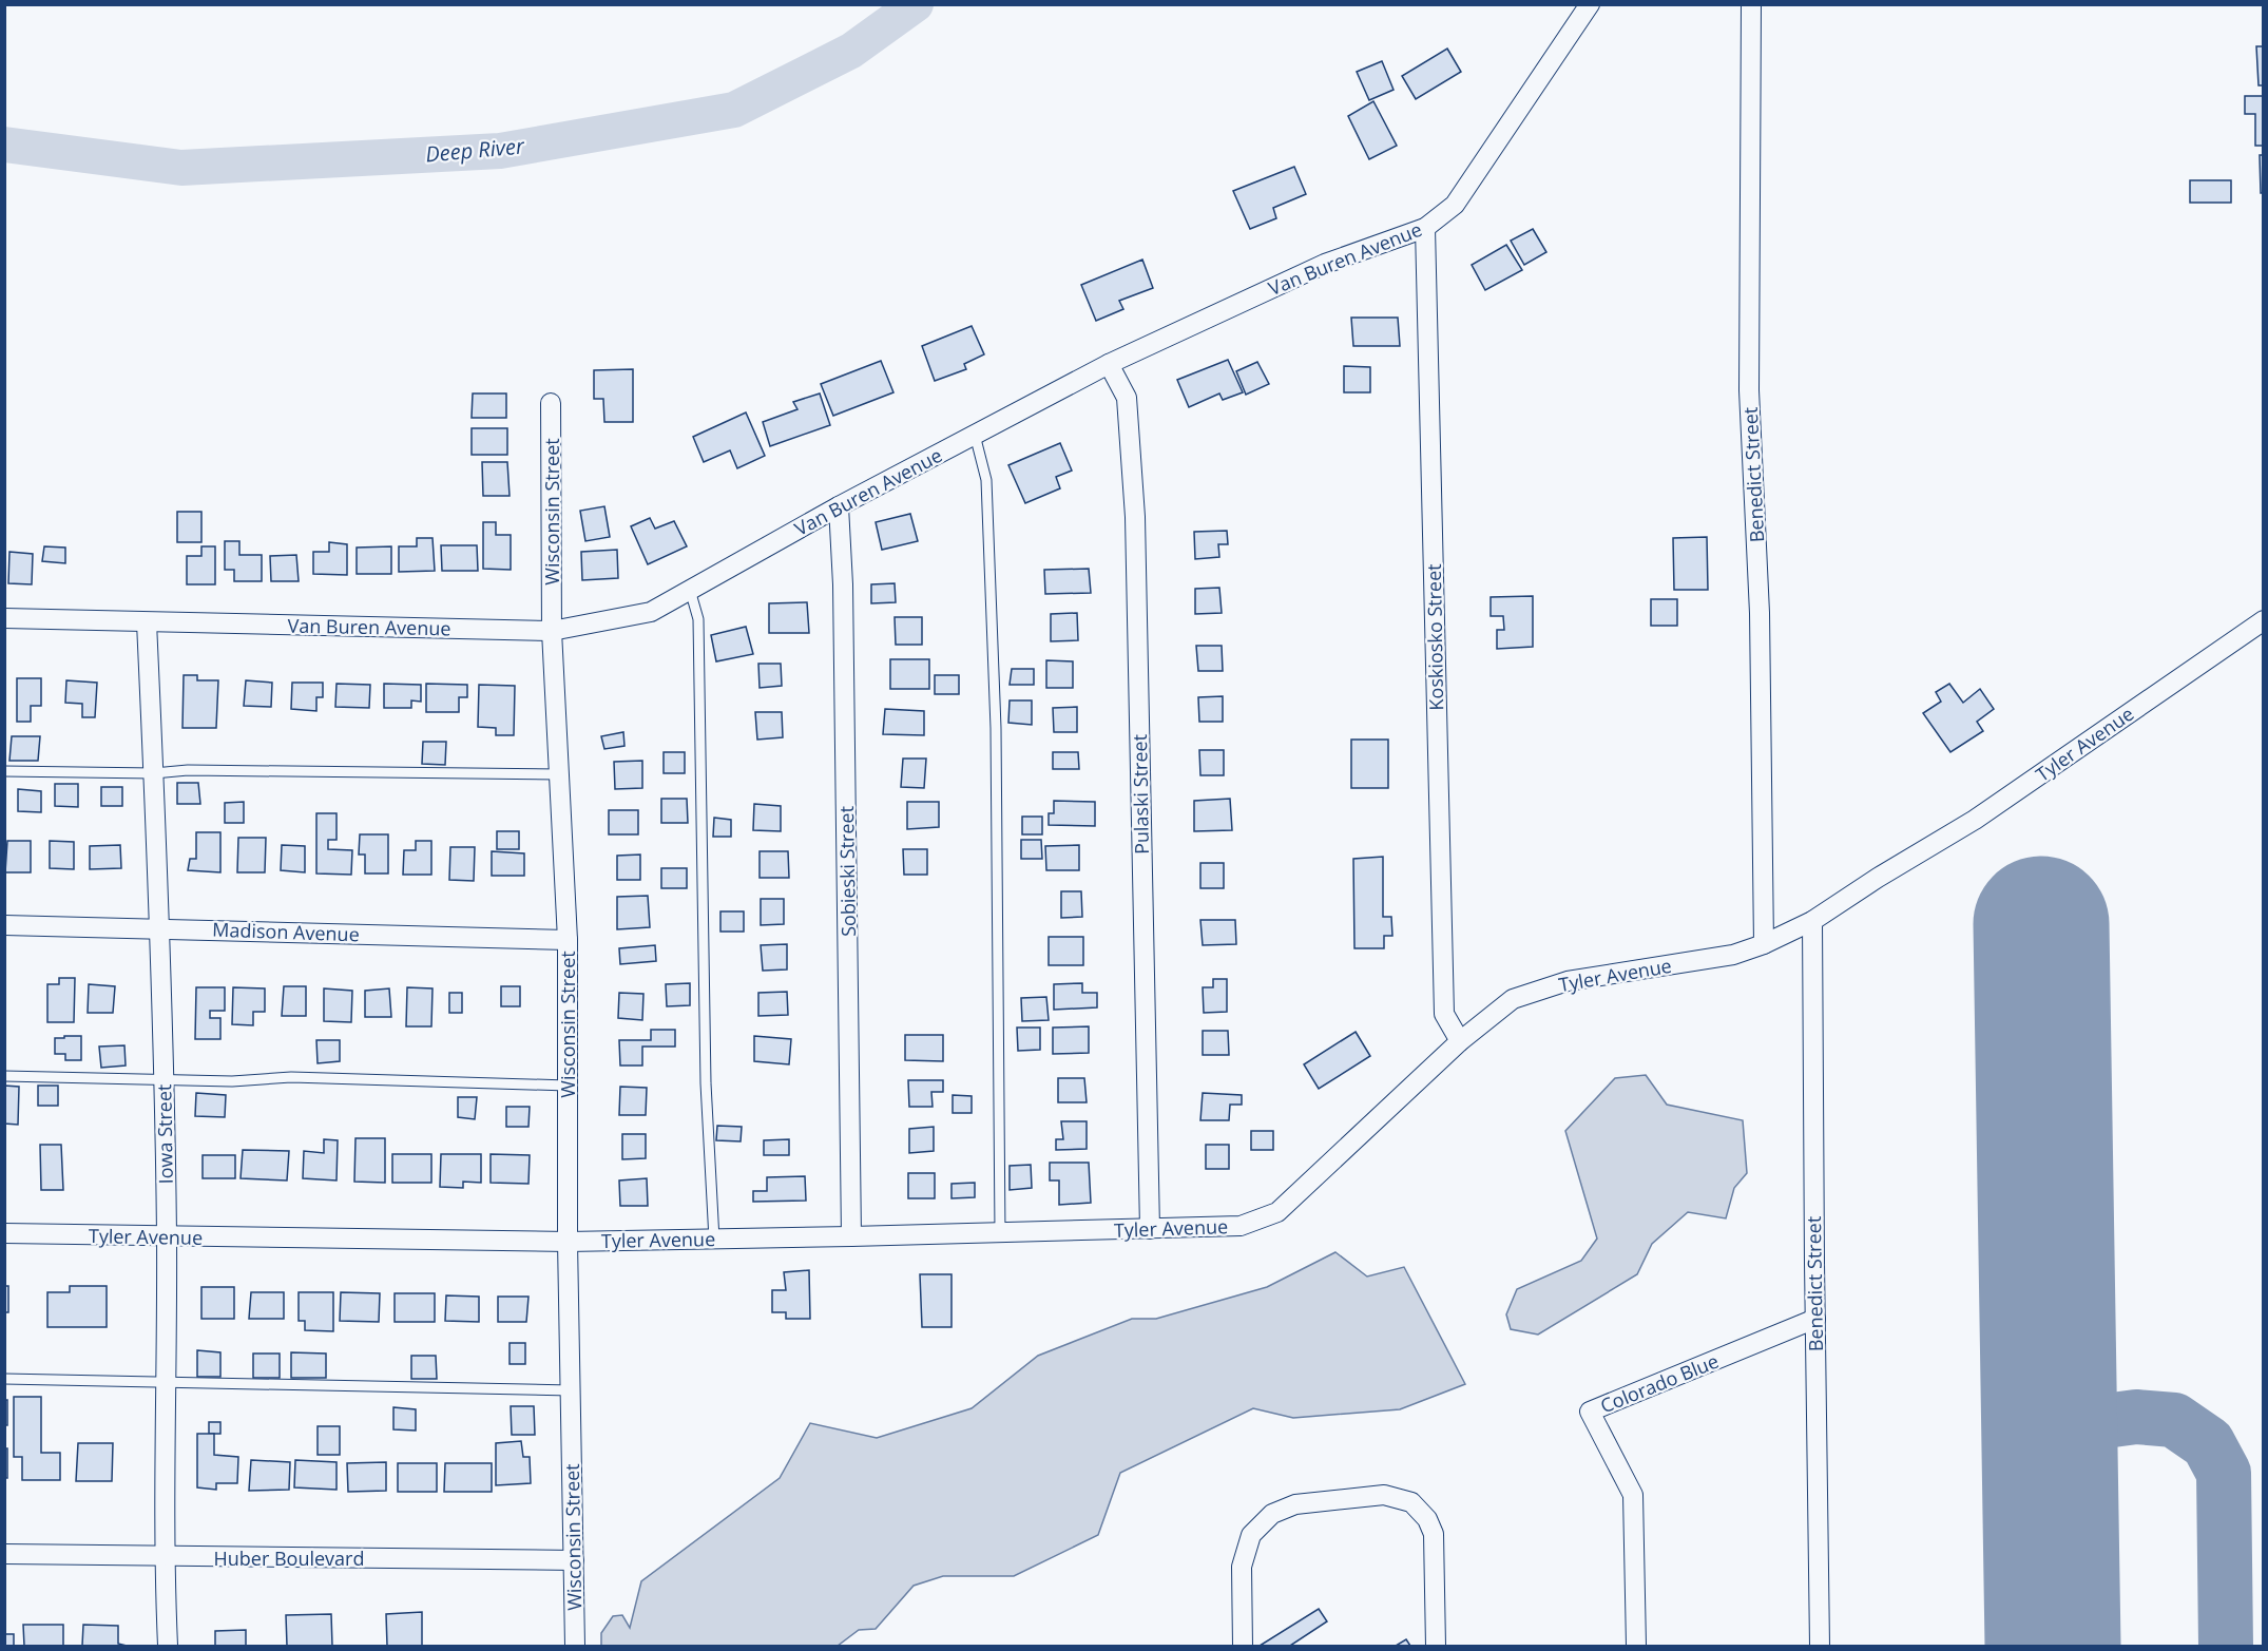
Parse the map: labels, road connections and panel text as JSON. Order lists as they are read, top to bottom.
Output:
{
  "streets": {
    "street": [
      "Van Buren Avenue",
      "Benedict Street",
      "Wisconsin Street",
      "Koskiosko Street",
      "Tyler Avenue",
      "Pulaski Street",
      "Sobieski Street",
      "Madison Avenue",
      "Iowa Street",
      "Colorado Blue",
      "Huber Boulevard"
    ]
  },
  "crossings": [
    ["Van Buren Avenue", "Wisconsin Street"],
    ["Van Buren Avenue", "Koskiosko Street"],
    ["Van Buren Avenue", "Pulaski Street"],
    ["Van Buren Avenue", "Sobieski Street"],
    ["Van Buren Avenue", "Iowa Street"],
    ["Benedict Street", "Tyler Avenue"],
    ["Benedict Street", "Colorado Blue"],
    ["Wisconsin Street", "Tyler Avenue"],
    ["Wisconsin Street", "Madison Avenue"],
    ["Wisconsin Street", "Huber Boulevard"],
    ["Koskiosko Street", "Tyler Avenue"],
    ["Tyler Avenue", "Pulaski Street"],
    ["Tyler Avenue", "Sobieski Street"],
    ["Tyler Avenue", "Iowa Street"],
    ["Madison Avenue", "Iowa Street"],
    ["Iowa Street", "Huber Boulevard"]
  ],
  "water": ["Deep River"]
}
